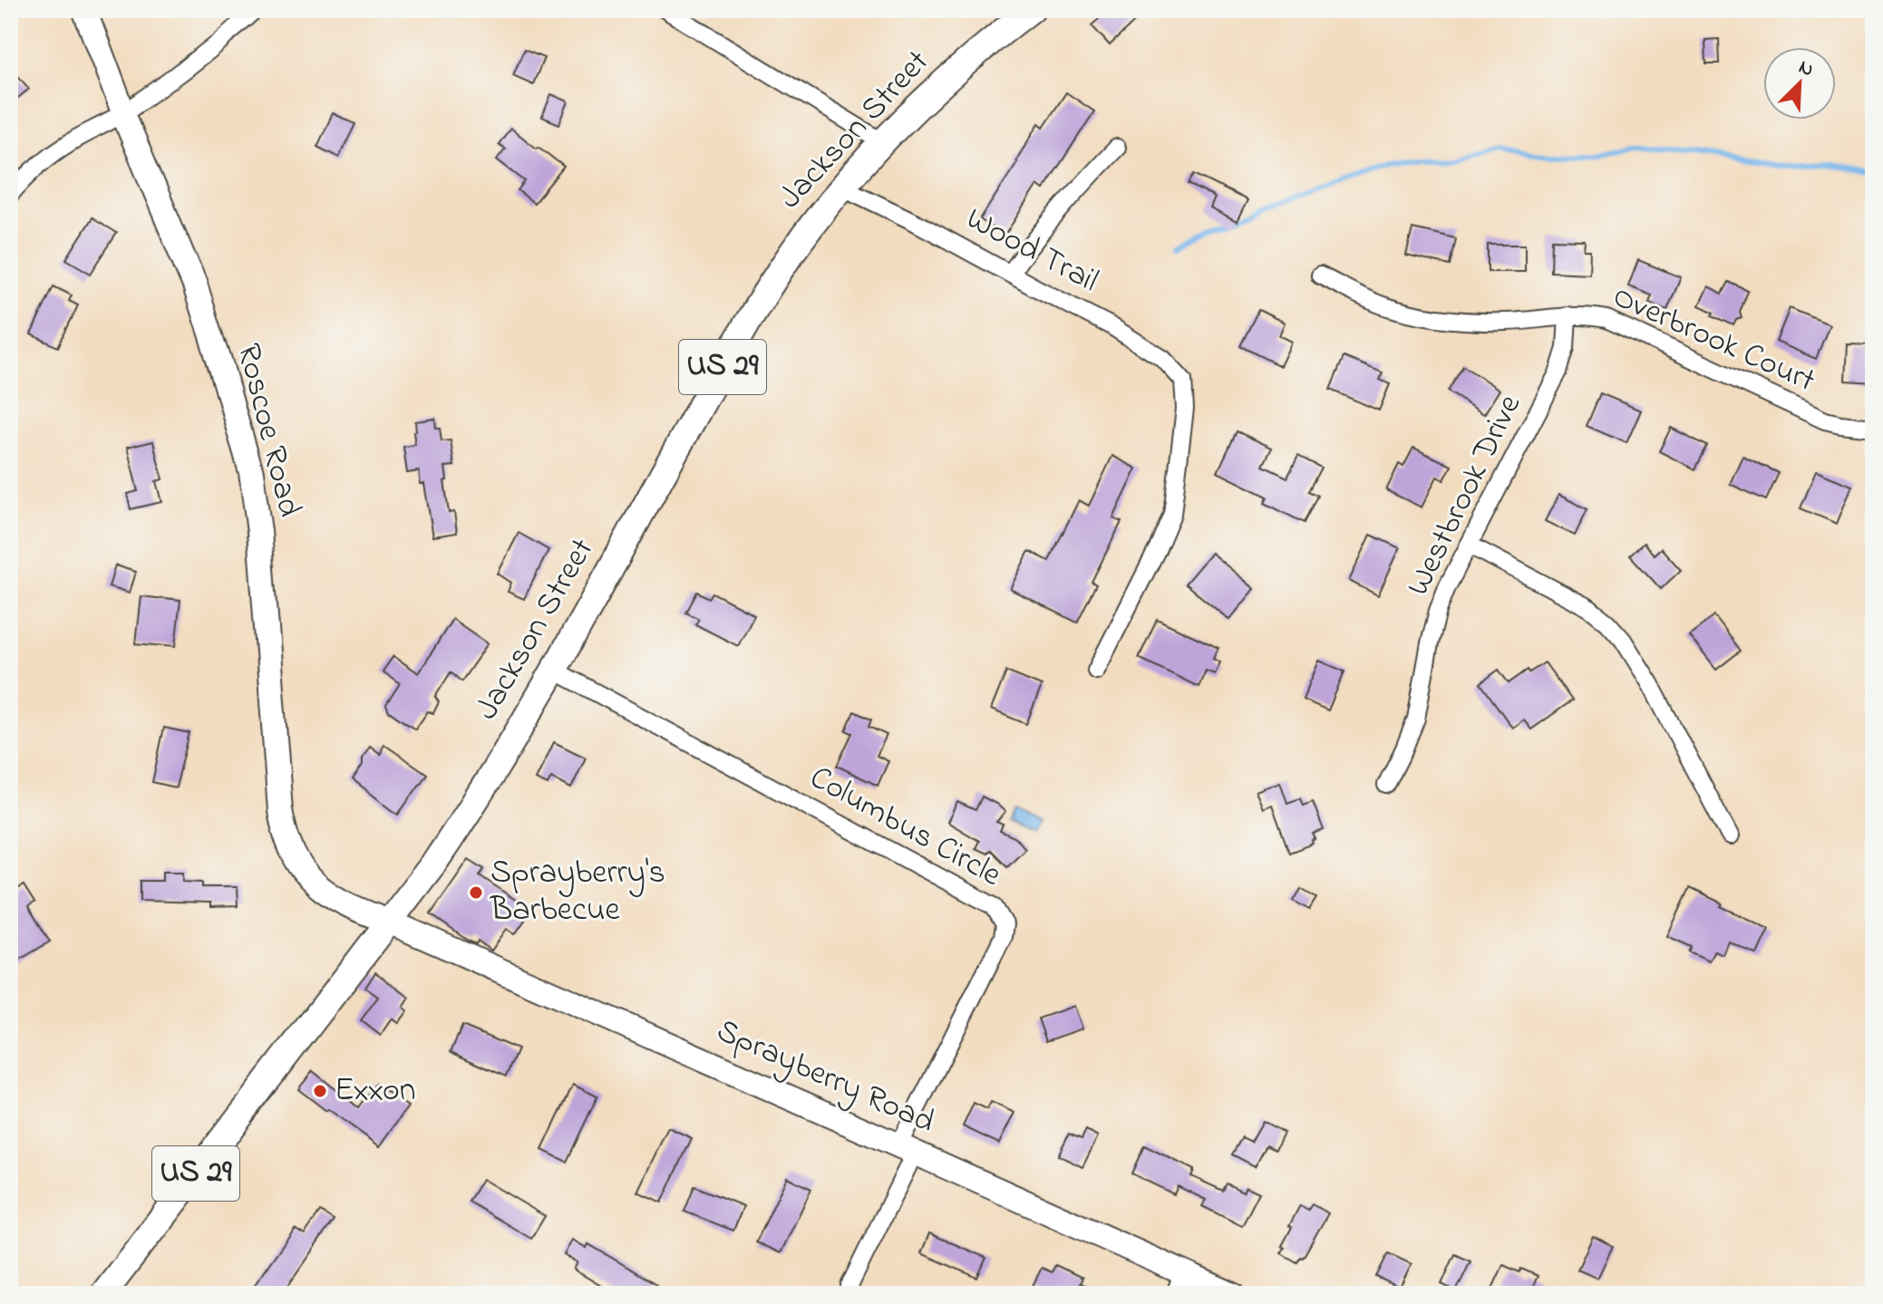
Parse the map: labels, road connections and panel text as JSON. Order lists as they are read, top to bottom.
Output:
{
  "streets": {
    "main road": [
      "Jackson Street",
      "US 29",
      "Roscoe Road",
      "Sprayberry Road"
    ],
    "street": [
      "Wood Trail",
      "Overbrook Court",
      "Westbrook Drive",
      "Columbus Circle"
    ]
  },
  "crossings": [
    ["Jackson Street", "Wood Trail"],
    ["Jackson Street", "Roscoe Road"],
    ["Jackson Street", "Columbus Circle"],
    ["Jackson Street", "Sprayberry Road"],
    ["Overbrook Court", "Westbrook Drive"],
    ["Roscoe Road", "Sprayberry Road"],
    ["Columbus Circle", "Sprayberry Road"]
  ],
  "places": ["Sprayberry's Barbecue", "Exxon"],
  "north": "top right"
}
